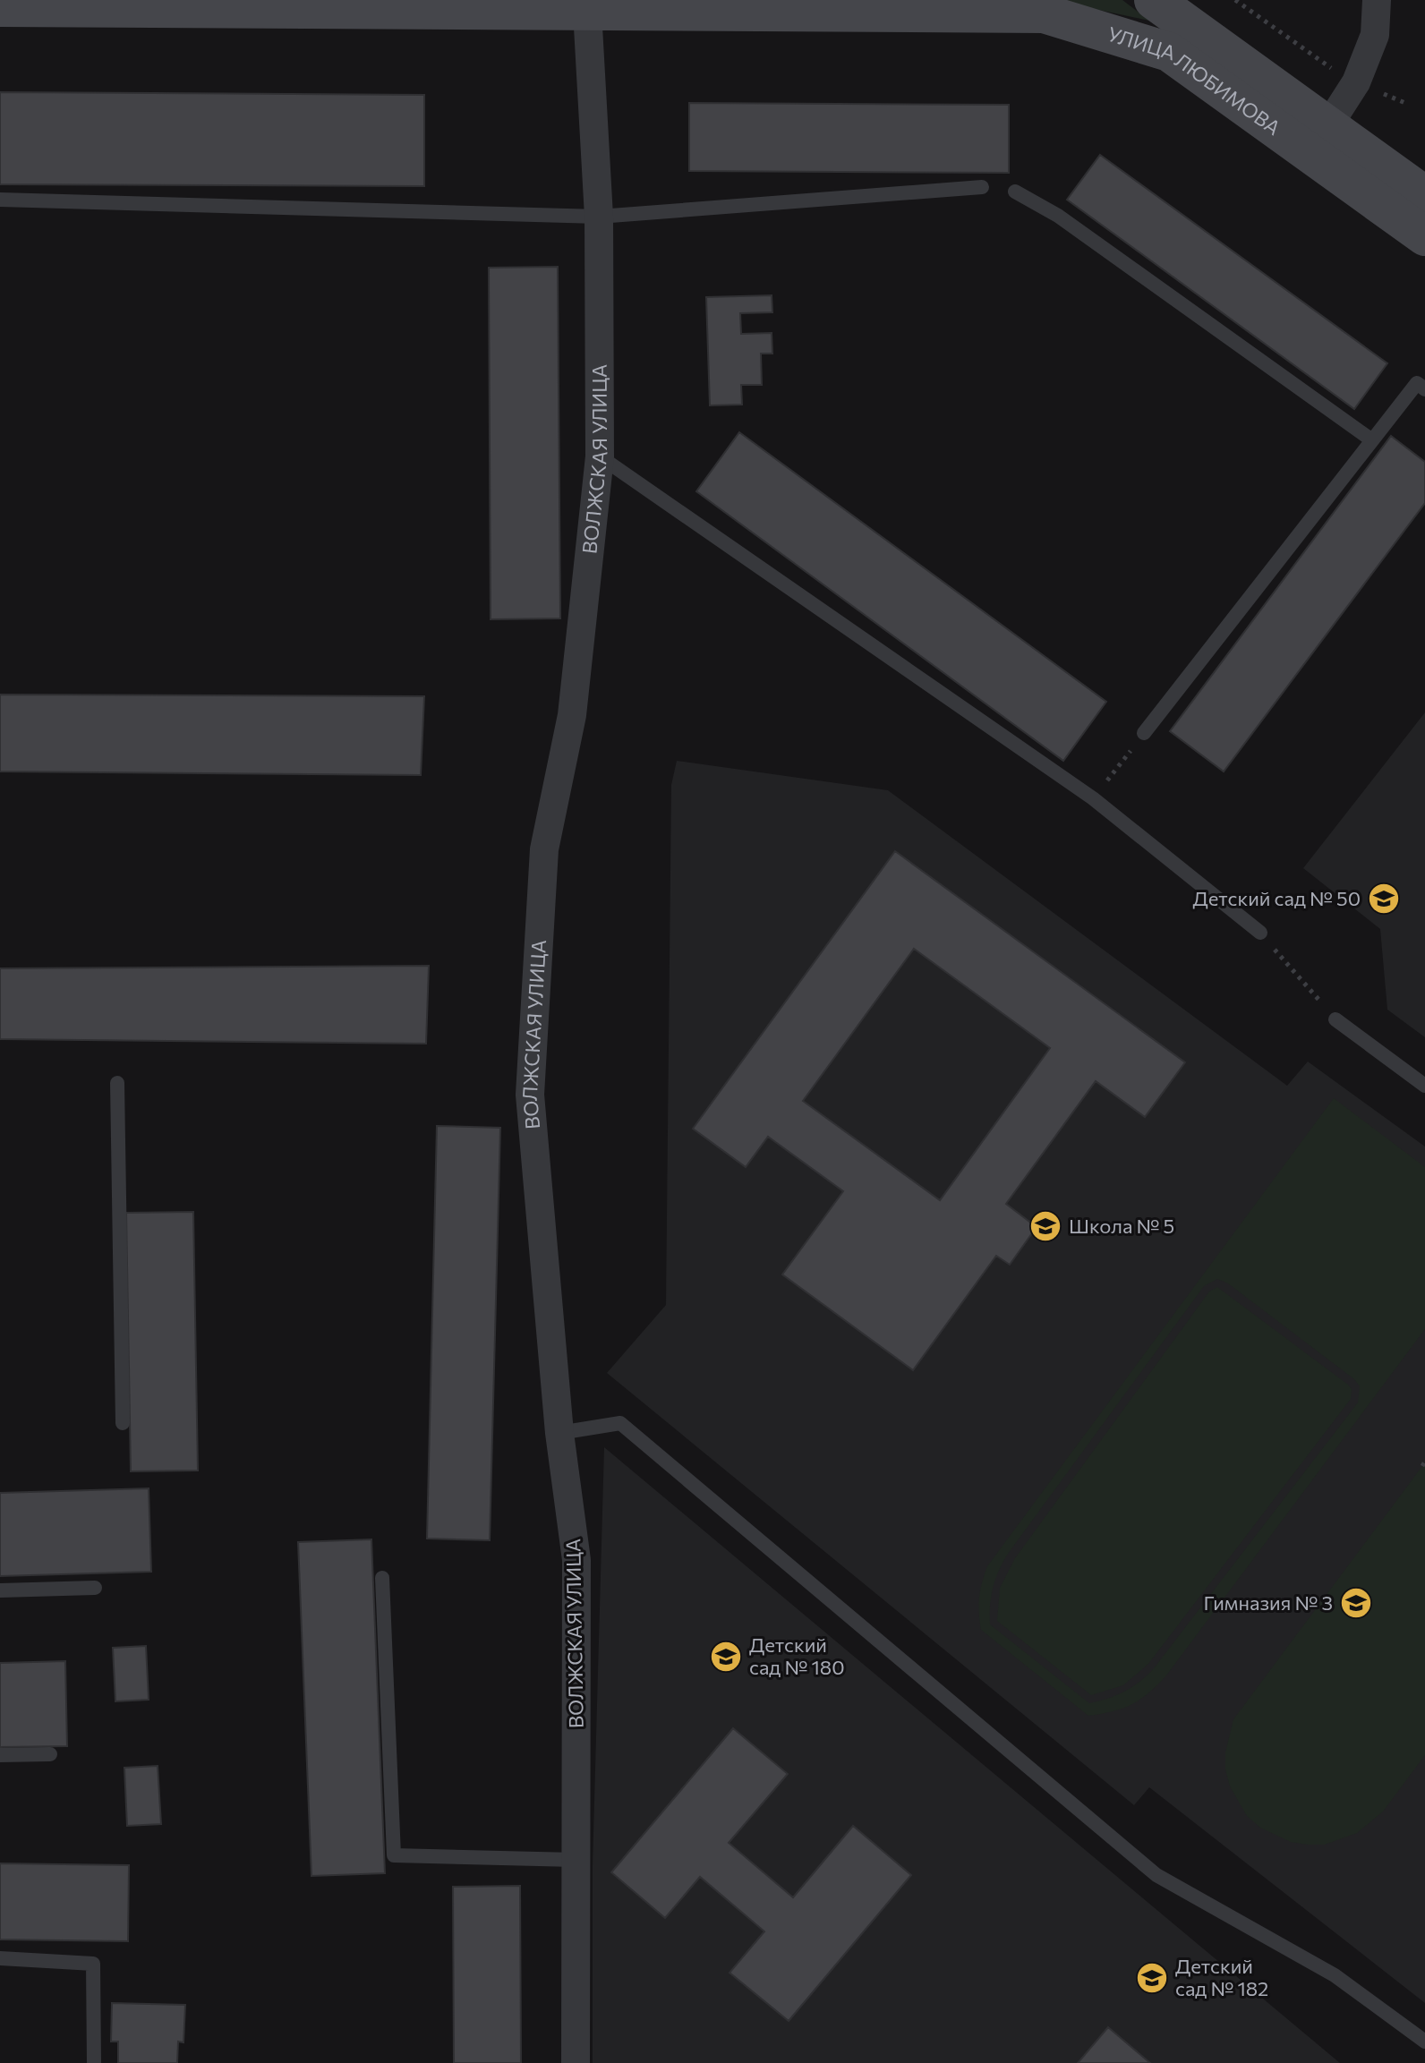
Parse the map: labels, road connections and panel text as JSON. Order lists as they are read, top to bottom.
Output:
{
  "streets": {
    "main road": ["УЛИЦА ЛЮБИМОВА"],
    "street": ["ВОЛЖСКАЯ УЛИЦА"]
  },
  "crossings": [
    ["УЛИЦА ЛЮБИМОВА", "ВОЛЖСКАЯ УЛИЦА"]
  ],
  "places": {
    "school or university": [
      "Детский сад № 50",
      "Школа № 5",
      "Гимназия № 3",
      "Детский сад № 180",
      "Детский сад № 182"
    ]
  }
}
